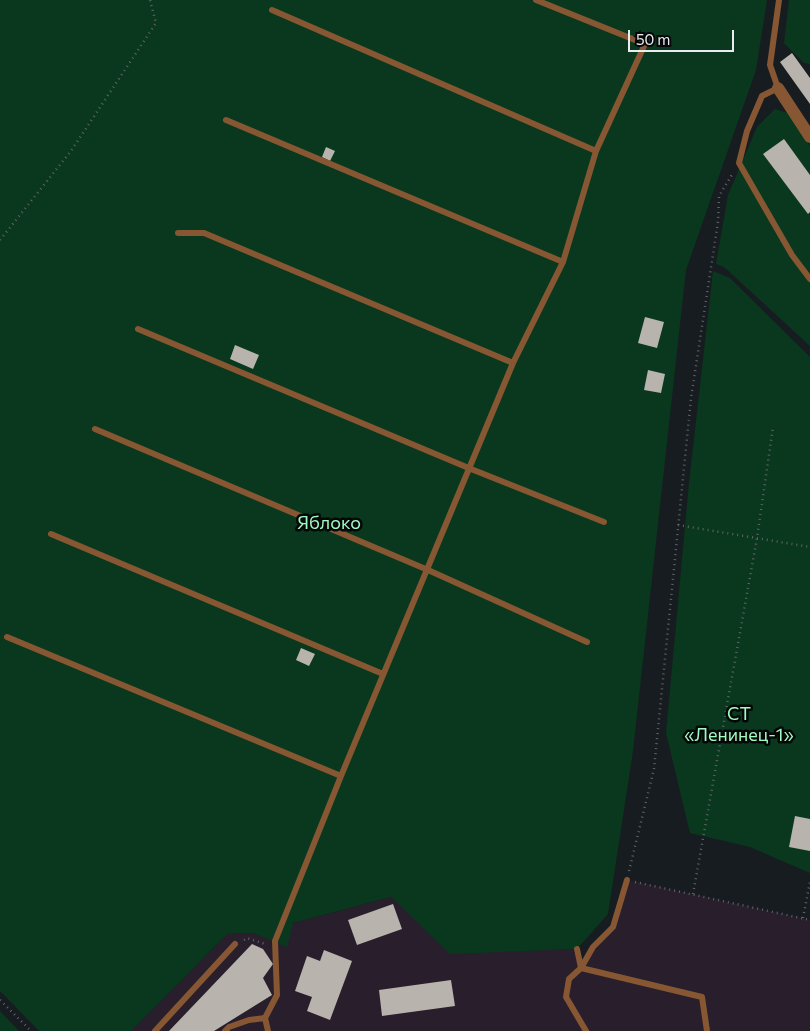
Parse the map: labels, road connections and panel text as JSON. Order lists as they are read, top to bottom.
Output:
{
  "parks": ["Яблоко", "СТ «Ленинец-1»"],
  "scale_bar": "50 m"
}
